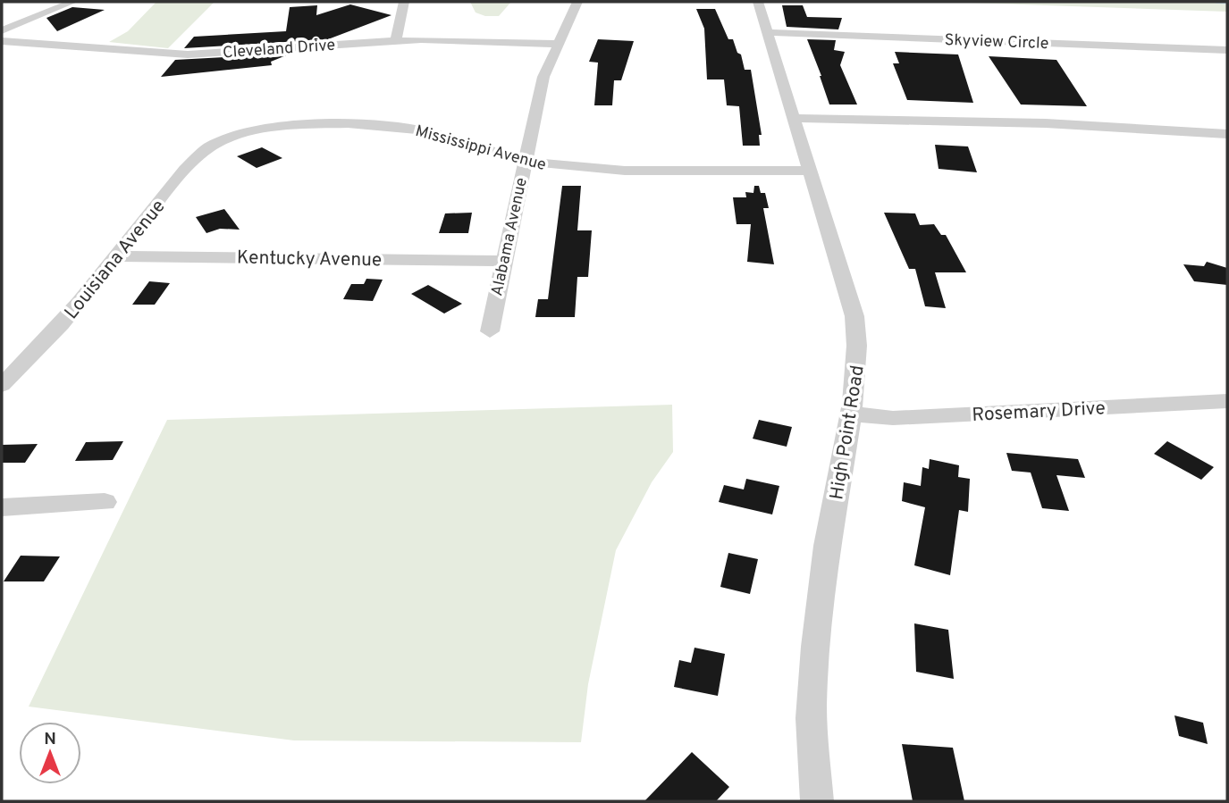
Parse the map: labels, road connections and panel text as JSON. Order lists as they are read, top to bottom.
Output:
{
  "streets": {
    "street": [
      "Skyview Circle",
      "Cleveland Drive",
      "Mississippi Avenue",
      "Alabama Avenue",
      "Kentucky Avenue",
      "Louisiana Avenue",
      "Rosemary Drive",
      "High Point Road"
    ]
  },
  "crossings": [
    ["Skyview Circle", "High Point Road"],
    ["Cleveland Drive", "Alabama Avenue"],
    ["Mississippi Avenue", "Alabama Avenue"],
    ["Mississippi Avenue", "Louisiana Avenue"],
    ["Mississippi Avenue", "High Point Road"],
    ["Alabama Avenue", "Kentucky Avenue"],
    ["Kentucky Avenue", "Louisiana Avenue"],
    ["Rosemary Drive", "High Point Road"]
  ],
  "north": "top"
}
